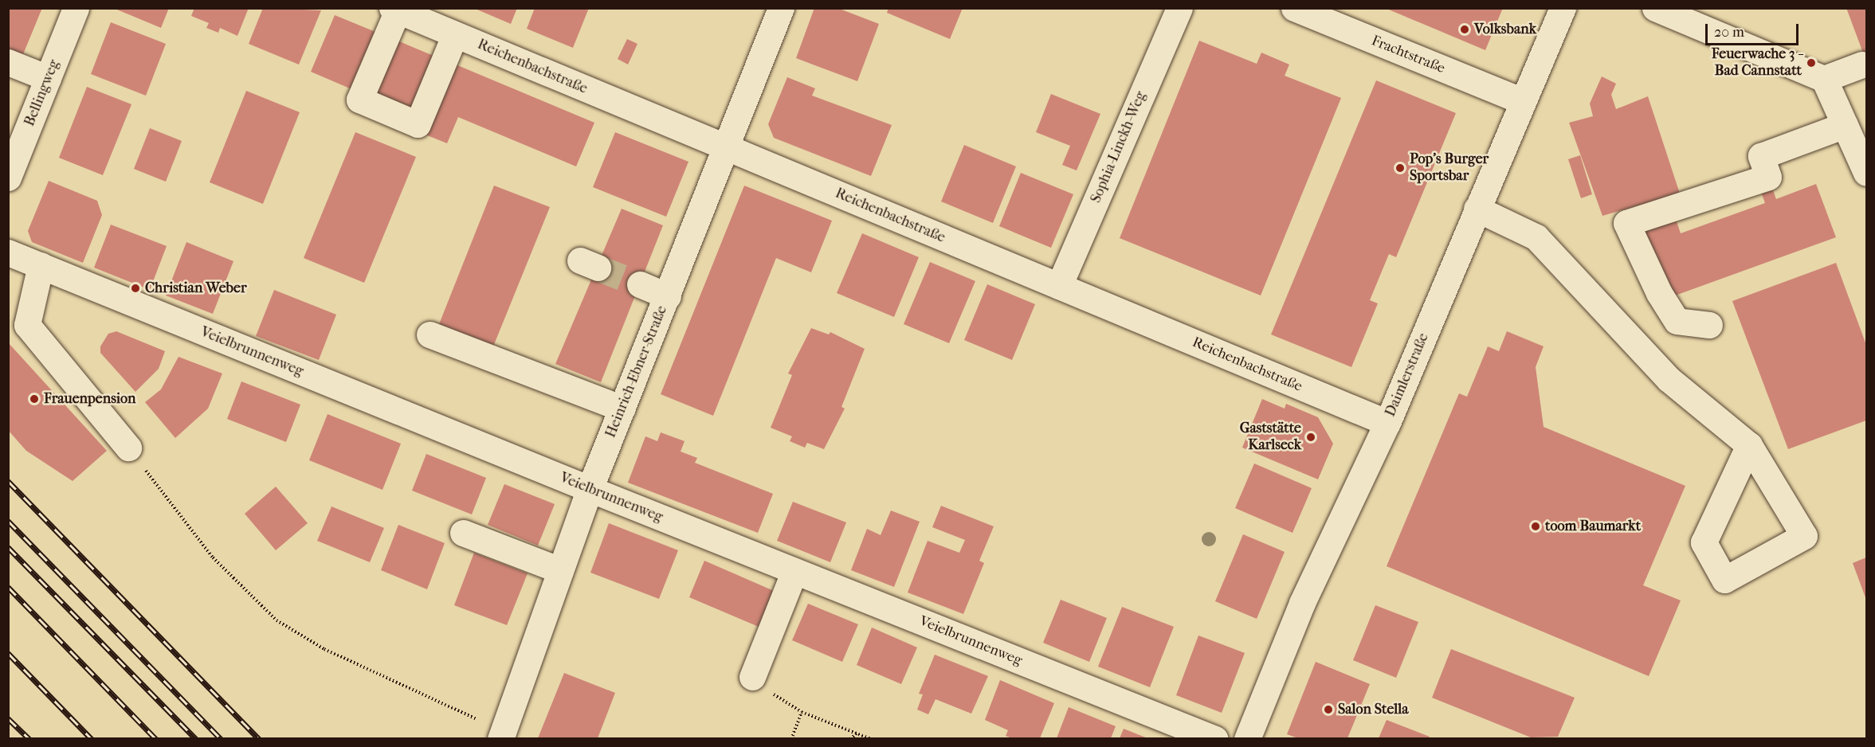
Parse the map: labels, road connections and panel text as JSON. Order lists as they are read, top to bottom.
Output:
{
  "streets": {
    "street": [
      "Frachtstraße",
      "Reichenbachstraße",
      "Bellingweg",
      "Sophia-Linckh-Weg",
      "Veielbrunnenweg",
      "Heinrich-Ebner-Straße",
      "Daimlerstraße"
    ]
  },
  "crossings": [
    ["Frachtstraße", "Daimlerstraße"],
    ["Reichenbachstraße", "Sophia-Linckh-Weg"],
    ["Reichenbachstraße", "Heinrich-Ebner-Straße"],
    ["Reichenbachstraße", "Daimlerstraße"],
    ["Veielbrunnenweg", "Heinrich-Ebner-Straße"]
  ],
  "places": [
    "Volksbank",
    "Feuerwache 3 - Bad Cannstatt",
    "Pop's Burger Sportsbar",
    "Christian Weber",
    "Frauenpension",
    "Gaststätte Karlseck",
    "toom Baumarkt",
    "Salon Stella"
  ],
  "scale_bar": "20 m"
}
